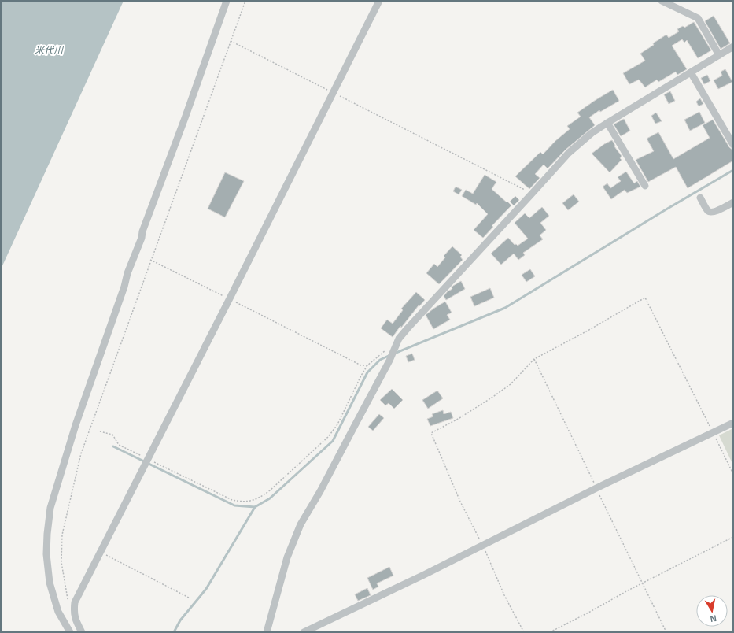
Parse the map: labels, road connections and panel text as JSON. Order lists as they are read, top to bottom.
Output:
{
  "water": ["米代川"],
  "north": "bottom"
}
